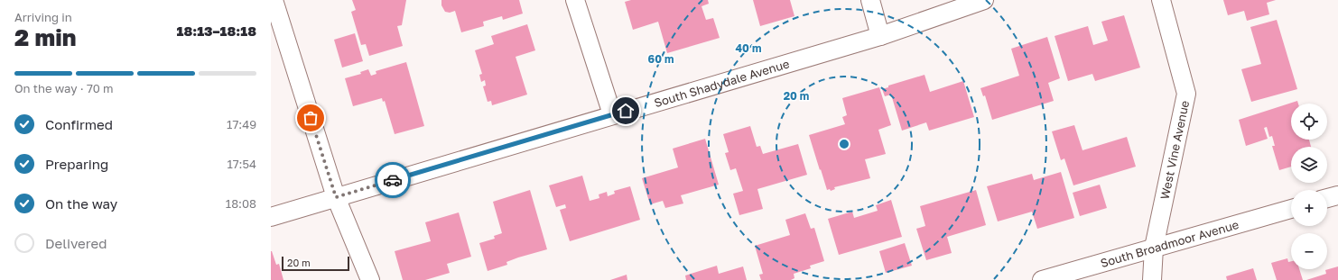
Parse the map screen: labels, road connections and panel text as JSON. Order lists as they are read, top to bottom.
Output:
{
  "streets": {
    "street": ["South Shadydale Avenue", "West Vine Avenue", "South Broadmoor Avenue"]
  },
  "crossings": [
    ["West Vine Avenue", "South Broadmoor Avenue"]
  ],
  "scale_bar": "20 m",
  "page": {
    "heading": ["2 min", "Arriving in", "18:13–18:18"],
    "bar": "On the way · 70 m",
    "map_buttons": ["+", "−"],
    "list": [
      ["Confirmed", "17:49"],
      ["Preparing", "17:54"],
      ["On the way", "18:08"],
      "Delivered"
    ],
    "scale": "20 m"
  },
  "rings": ["40 m", "60 m", "20 m"]
}
